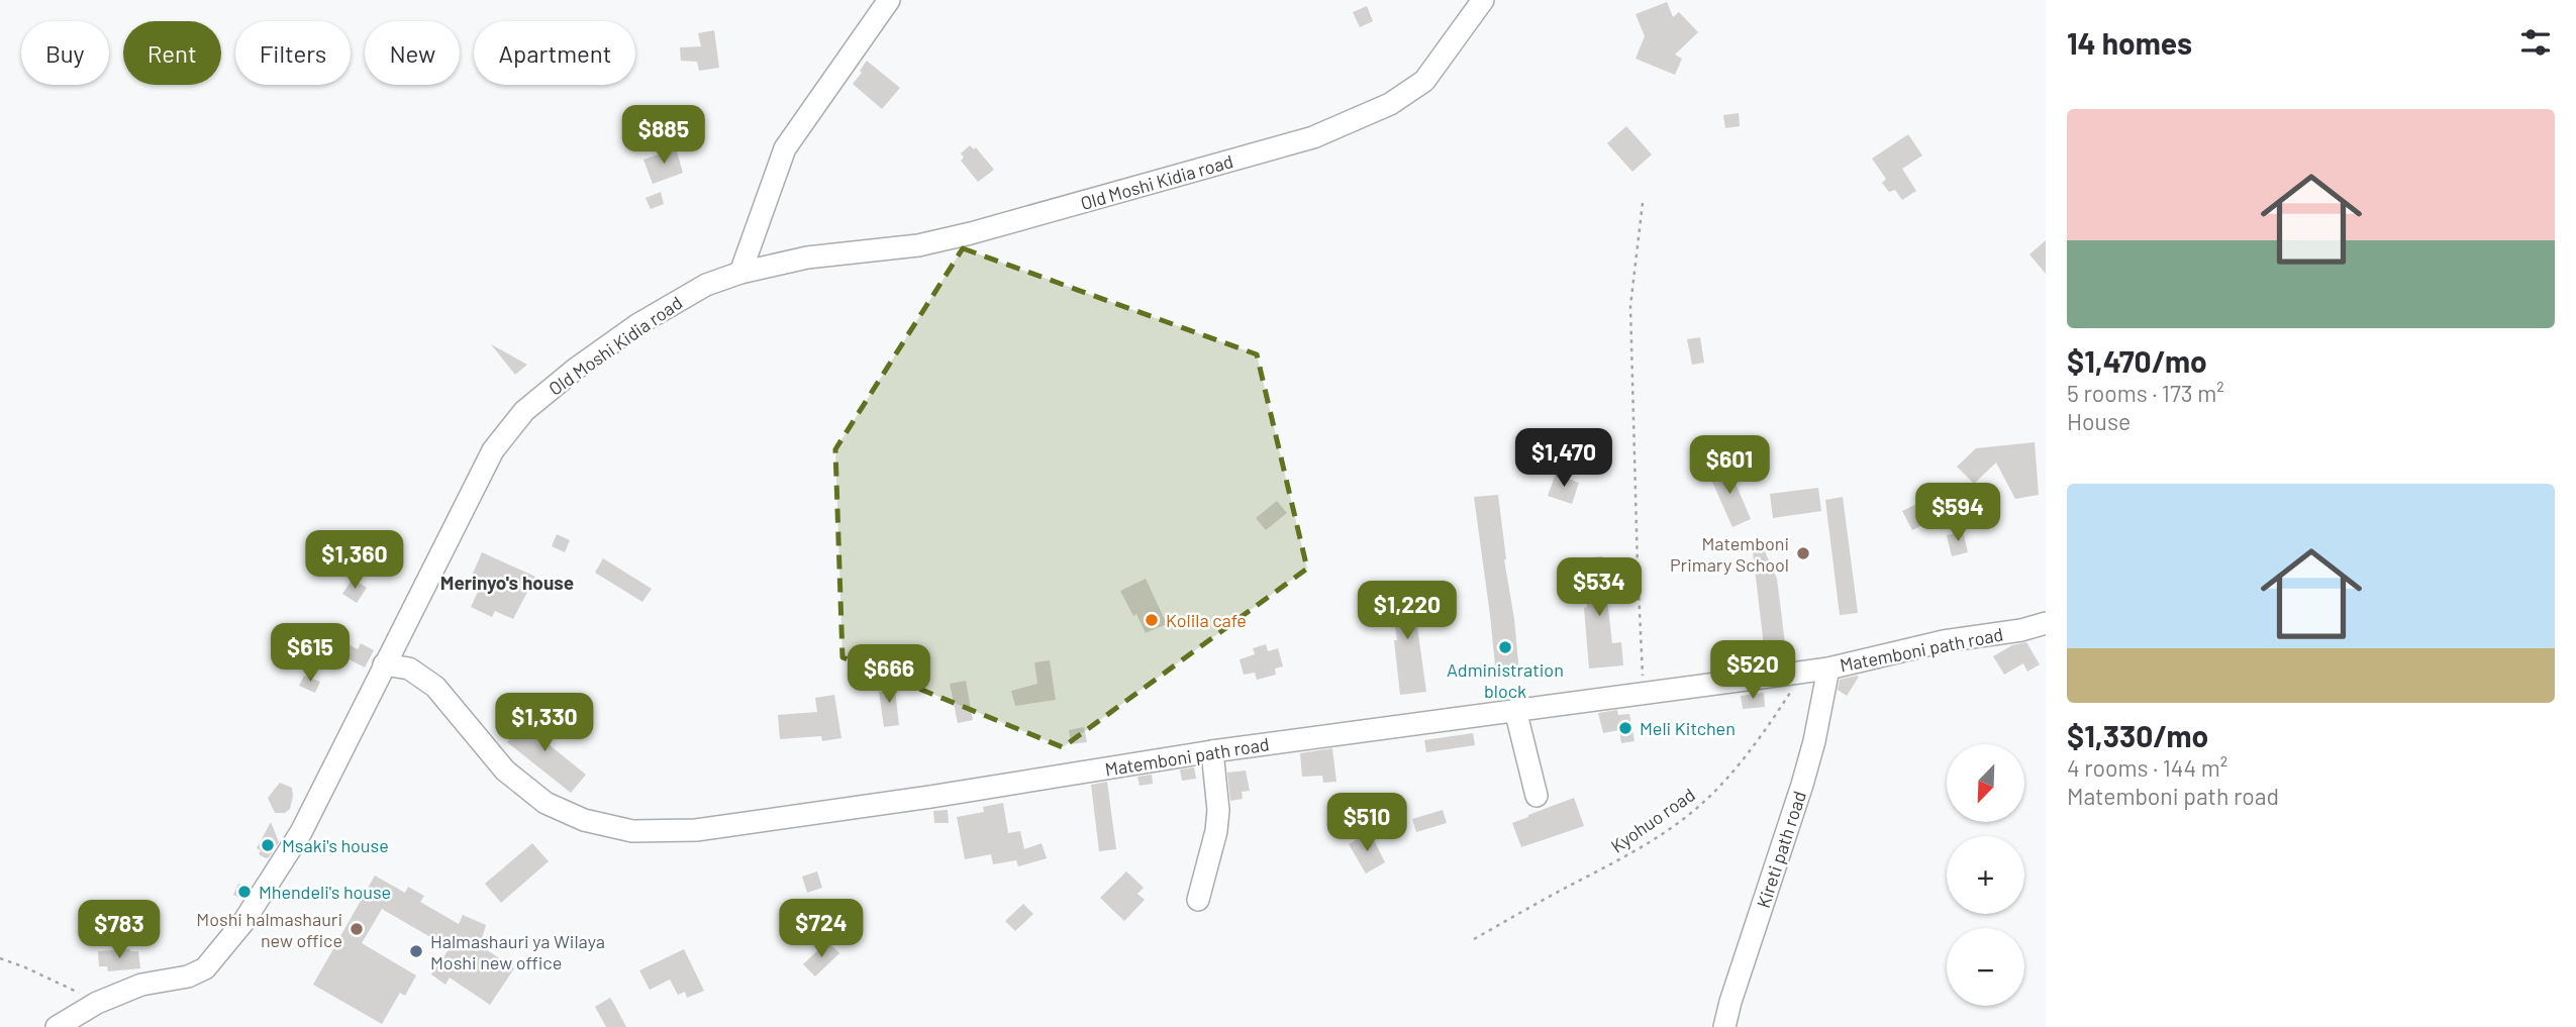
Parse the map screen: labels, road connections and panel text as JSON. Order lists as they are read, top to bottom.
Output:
{
  "streets": {
    "street": ["Old Moshi Kidia road", "Matemboni path road", "Kireti path road"],
    "path": ["Kyohuo road"]
  },
  "crossings": [
    ["Old Moshi Kidia road", "Matemboni path road"],
    ["Matemboni path road", "Kyohuo road"],
    ["Matemboni path road", "Kireti path road"]
  ],
  "districts": ["Merinyo's house"],
  "places": [
    "Matemboni Primary School",
    "Kolila cafe",
    "Administration block",
    "Meli Kitchen",
    "Msaki's house",
    "Mhendeli's house",
    "Moshi halmashauri new office",
    "Halmashauri ya Wilaya Moshi new office"
  ],
  "north": "bottom left",
  "page": {
    "heading": "14 homes",
    "chip": [
      "Buy",
      "Rent",
      "Filters",
      "New",
      "Apartment"
    ],
    "list": [
      {
        "name": "$1,470/mo",
        "note": "5 rooms · 173 m² · House"
      },
      {
        "name": "$1,330/mo",
        "note": "4 rooms · 144 m² · Matemboni path road"
      }
    ],
    "price": [
      "$885",
      "$1,470",
      "$601",
      "$594",
      "$1,360",
      "$534",
      "$1,220",
      "$615",
      "$520",
      "$666",
      "$1,330",
      "$510",
      "$724",
      "$783"
    ],
    "map_buttons": ["+", "−"]
  }
}
